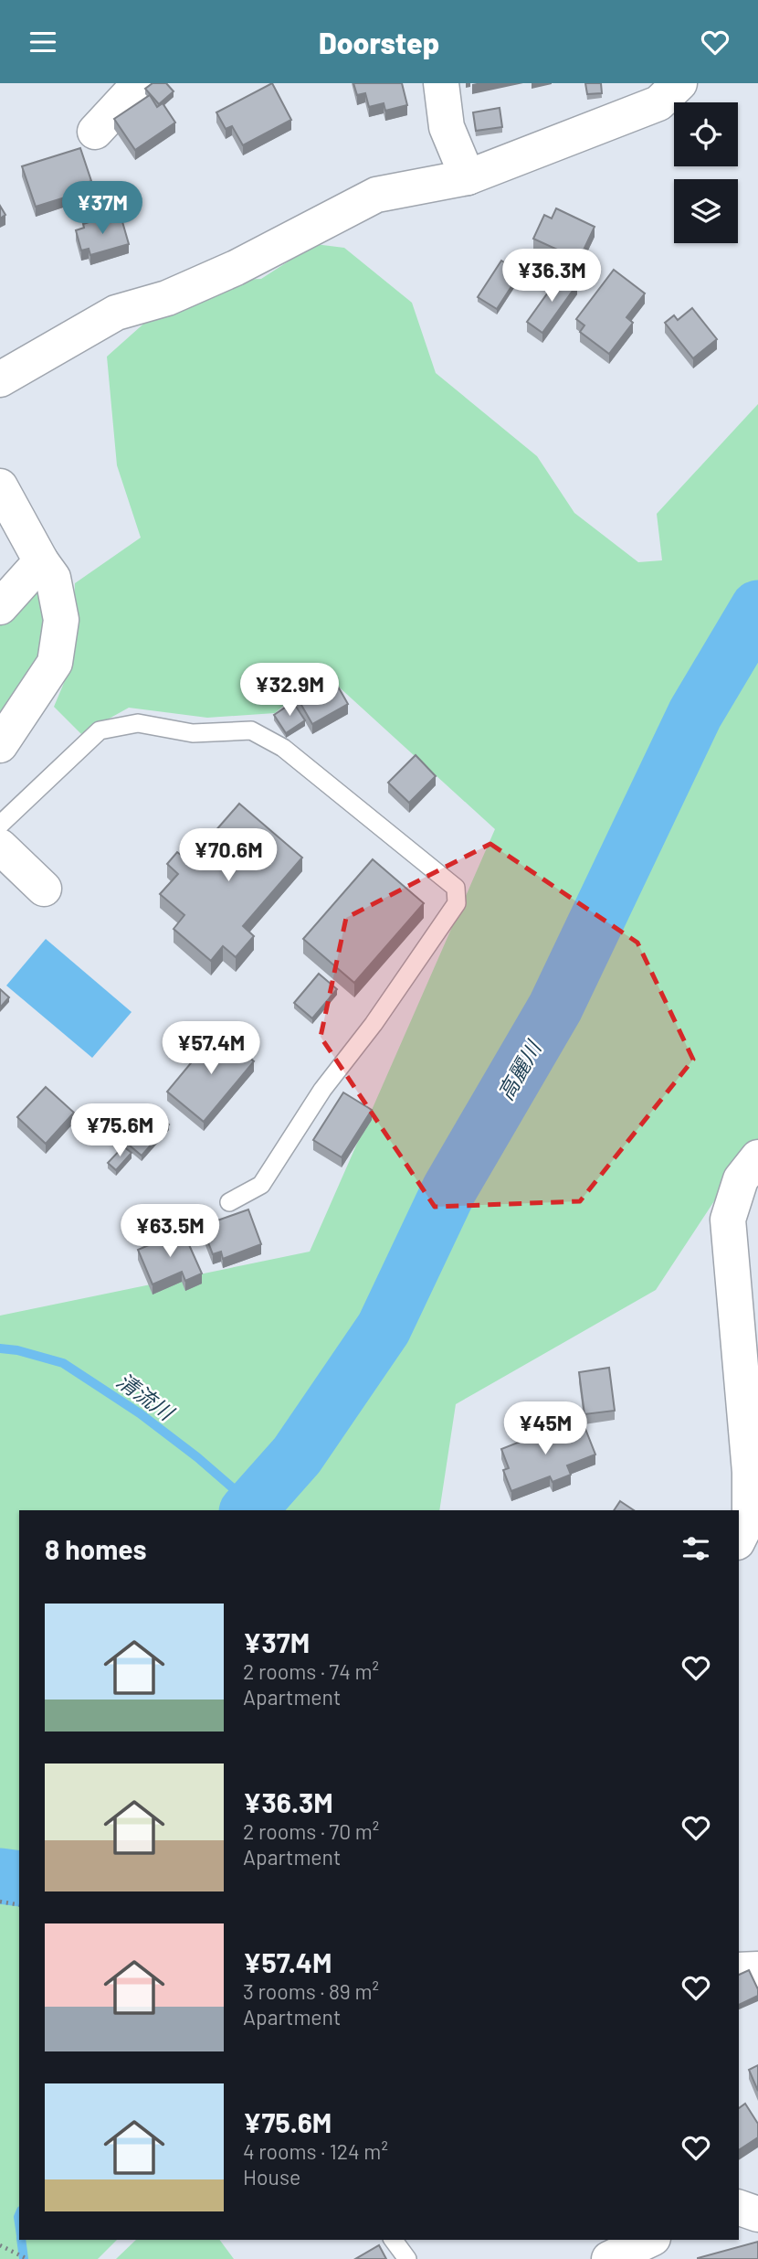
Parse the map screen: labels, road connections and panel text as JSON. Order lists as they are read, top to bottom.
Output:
{
  "water": ["高麗川", "清流川"],
  "page": {
    "header": "Doorstep",
    "price": [
      "¥37M",
      "¥36.3M",
      "¥32.9M",
      "¥70.6M",
      "¥57.4M",
      "¥75.6M",
      "¥63.5M",
      "¥45M"
    ],
    "heading": "8 homes",
    "list": [
      {
        "name": "¥37M",
        "note": "2 rooms · 74 m² · Apartment"
      },
      {
        "name": "¥36.3M",
        "note": "2 rooms · 70 m² · Apartment"
      },
      {
        "name": "¥57.4M",
        "note": "3 rooms · 89 m² · Apartment"
      },
      {
        "name": "¥75.6M",
        "note": "4 rooms · 124 m² · House"
      }
    ]
  }
}
